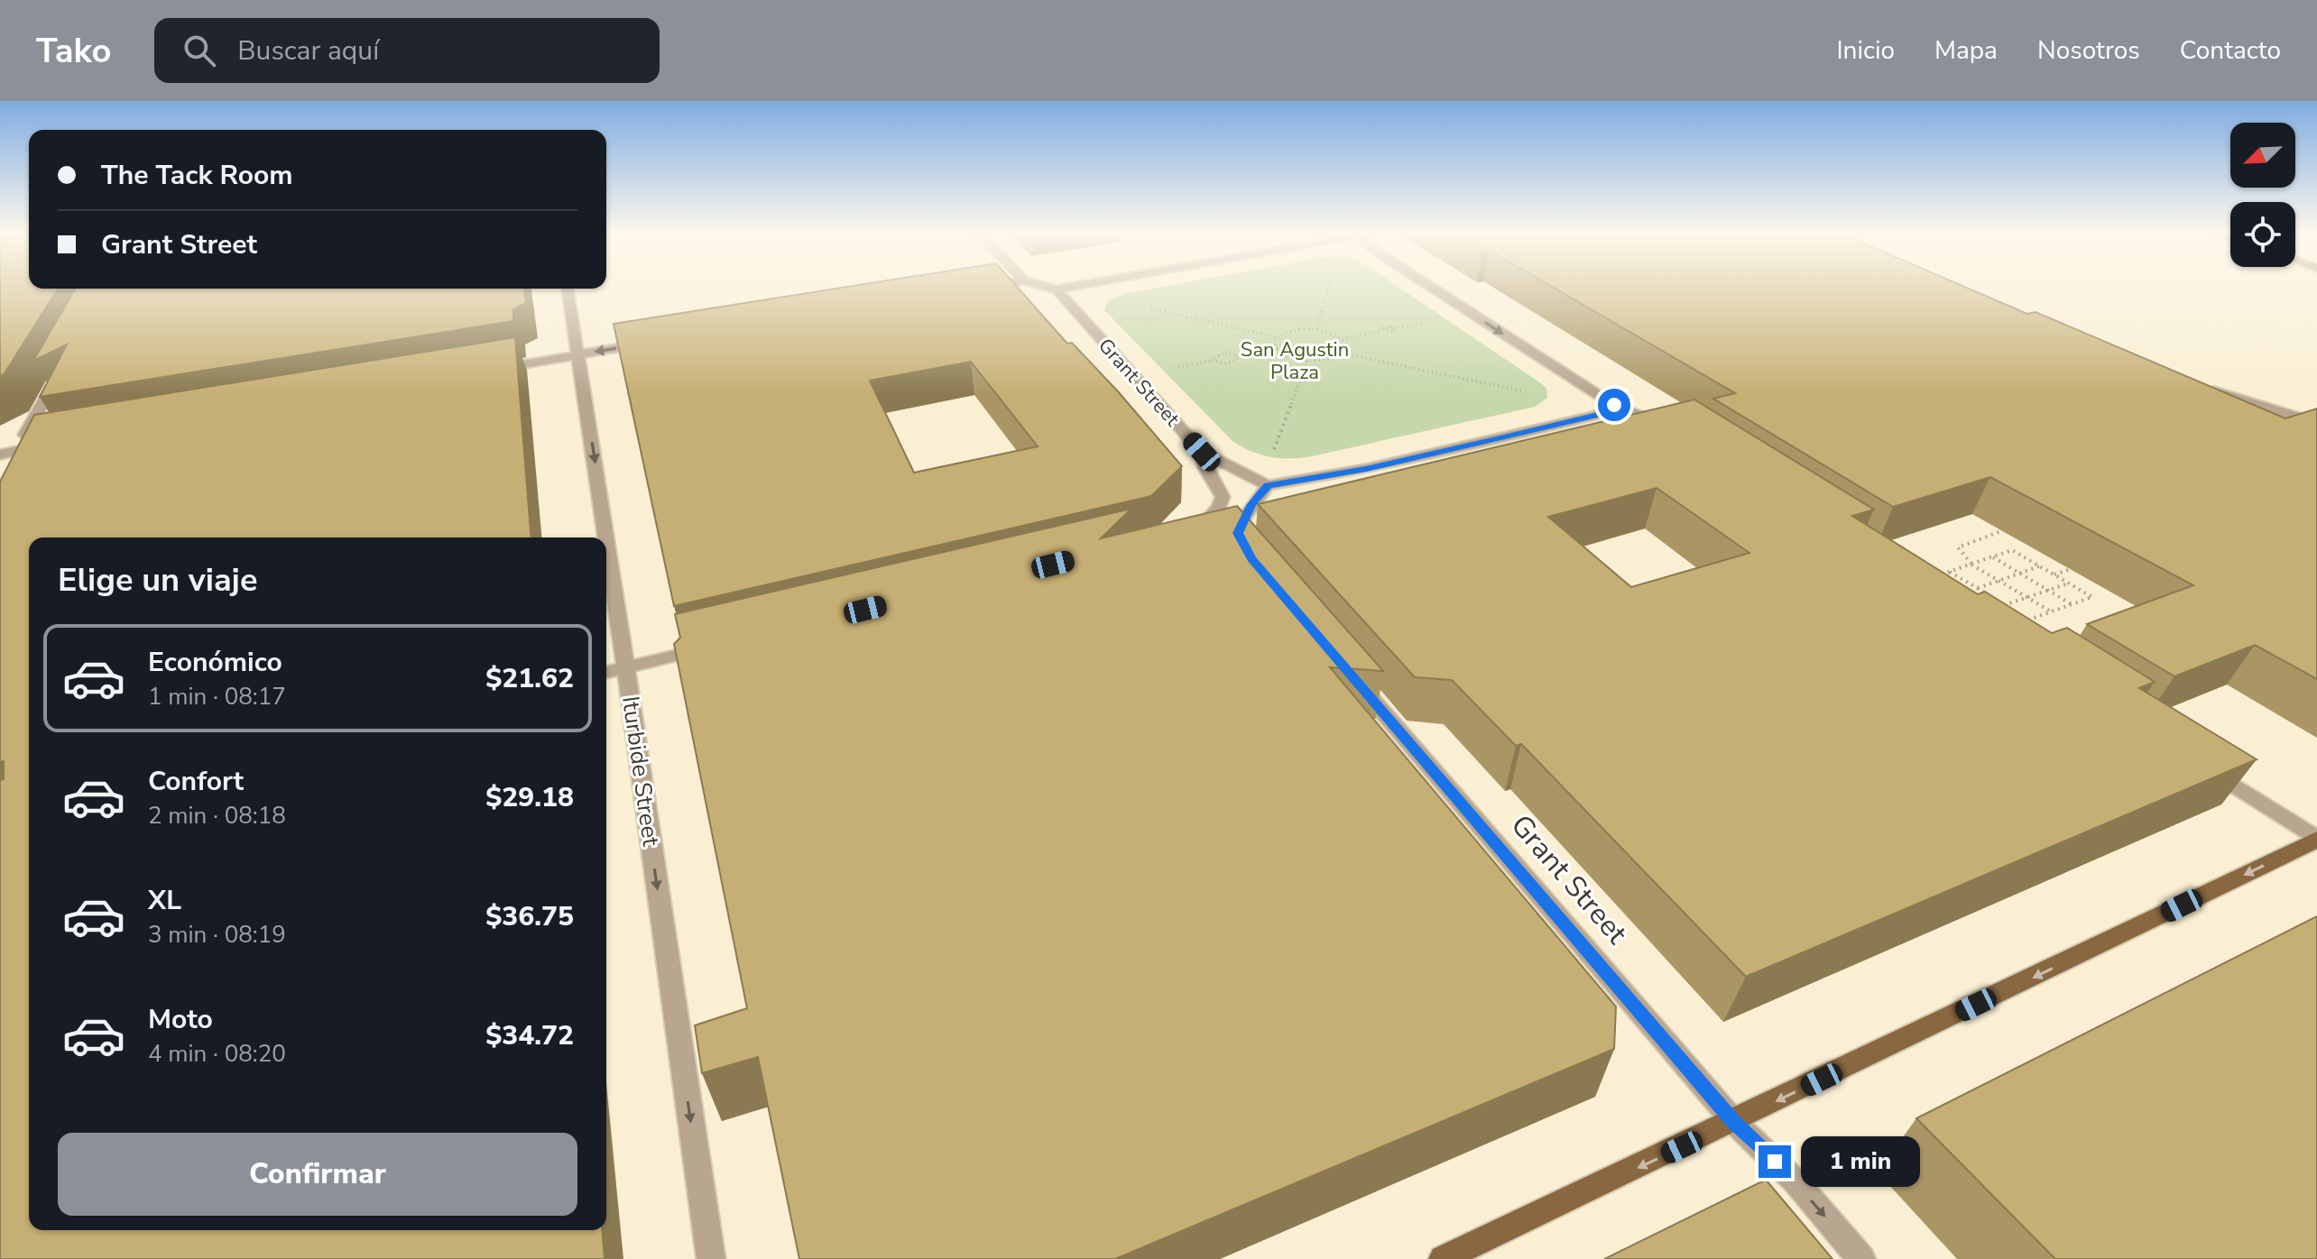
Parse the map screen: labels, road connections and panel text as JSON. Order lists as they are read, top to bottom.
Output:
{
  "streets": {
    "street": ["Grant Street", "Iturbide Street"]
  },
  "one_way": ["Iturbide Street"],
  "parks": ["San Agustin Plaza"],
  "north": "bottom left",
  "page": {
    "header": "Tako",
    "search": "Buscar aquí",
    "nav": [
      "Inicio",
      "Mapa",
      "Nosotros",
      "Contacto"
    ],
    "banner": ["The Tack Room", "Grant Street"],
    "heading": "Elige un viaje",
    "list": [
      {
        "name": "Económico",
        "note": "1 min · 08:17",
        "value": "$21.62"
      },
      {
        "name": "Confort",
        "note": "2 min · 08:18",
        "value": "$29.18"
      },
      {
        "name": "XL",
        "note": "3 min · 08:19",
        "value": "$36.75"
      },
      {
        "name": "Moto",
        "note": "4 min · 08:20",
        "value": "$34.72"
      }
    ],
    "buttons": "Confirmar",
    "bubble": "1 min"
  }
}
